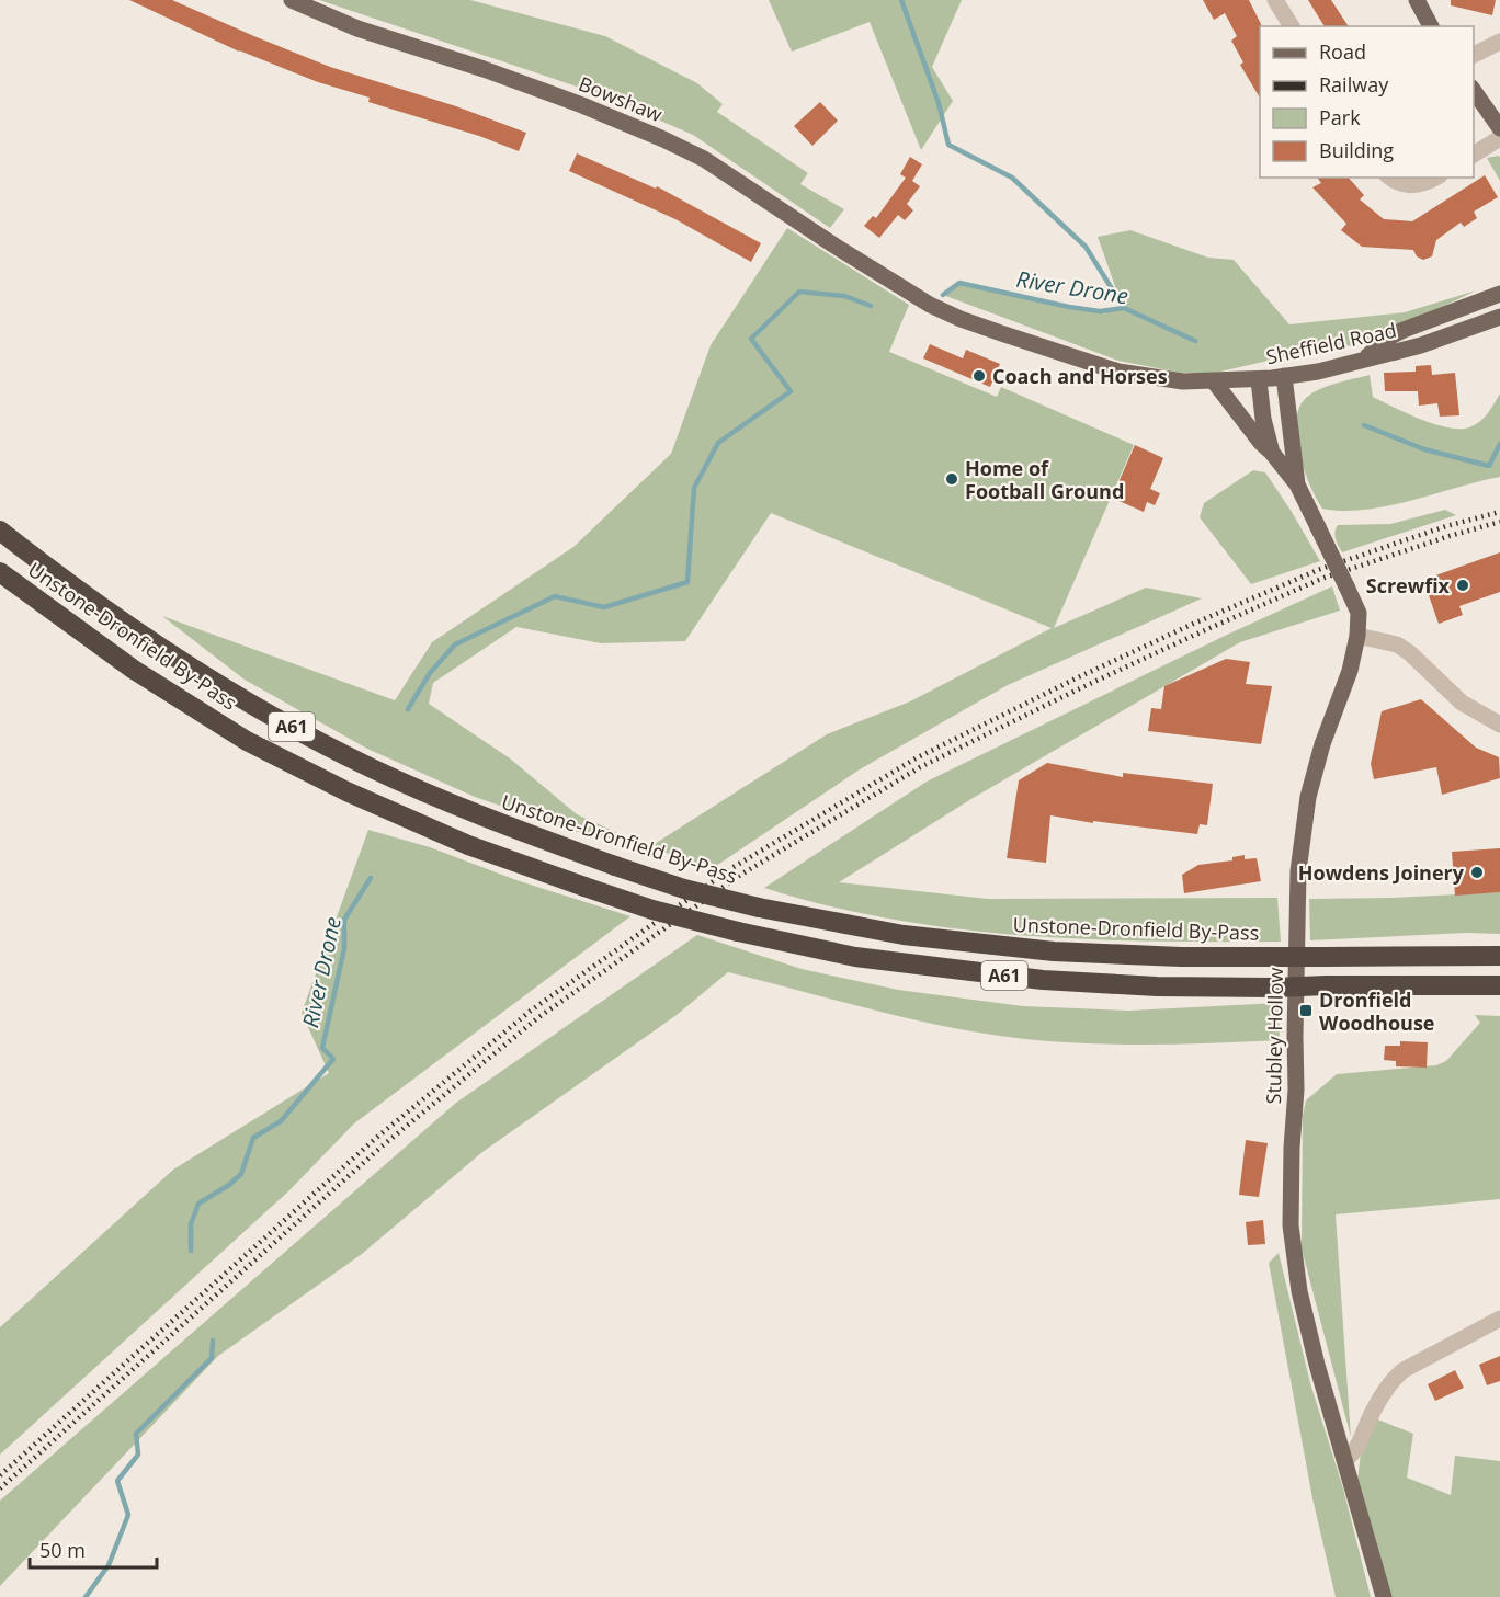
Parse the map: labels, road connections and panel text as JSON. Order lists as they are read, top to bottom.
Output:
{
  "streets": {
    "highway": ["Unstone-Dronfield By-Pass", "A61"],
    "main road": ["Bowshaw", "Sheffield Road", "Stubley Hollow"]
  },
  "crossings": [
    ["Bowshaw", "Sheffield Road"],
    ["Sheffield Road", "Stubley Hollow"]
  ],
  "water": ["River Drone"],
  "places": {
    "other": [
      "Coach and Horses",
      "Home of Football Ground",
      "Screwfix",
      "Howdens Joinery"
    ],
    "transit": ["Dronfield Woodhouse"]
  },
  "legend": [
    "Road",
    "Railway",
    "Park",
    "Building"
  ],
  "scale_bar": "50 m"
}
